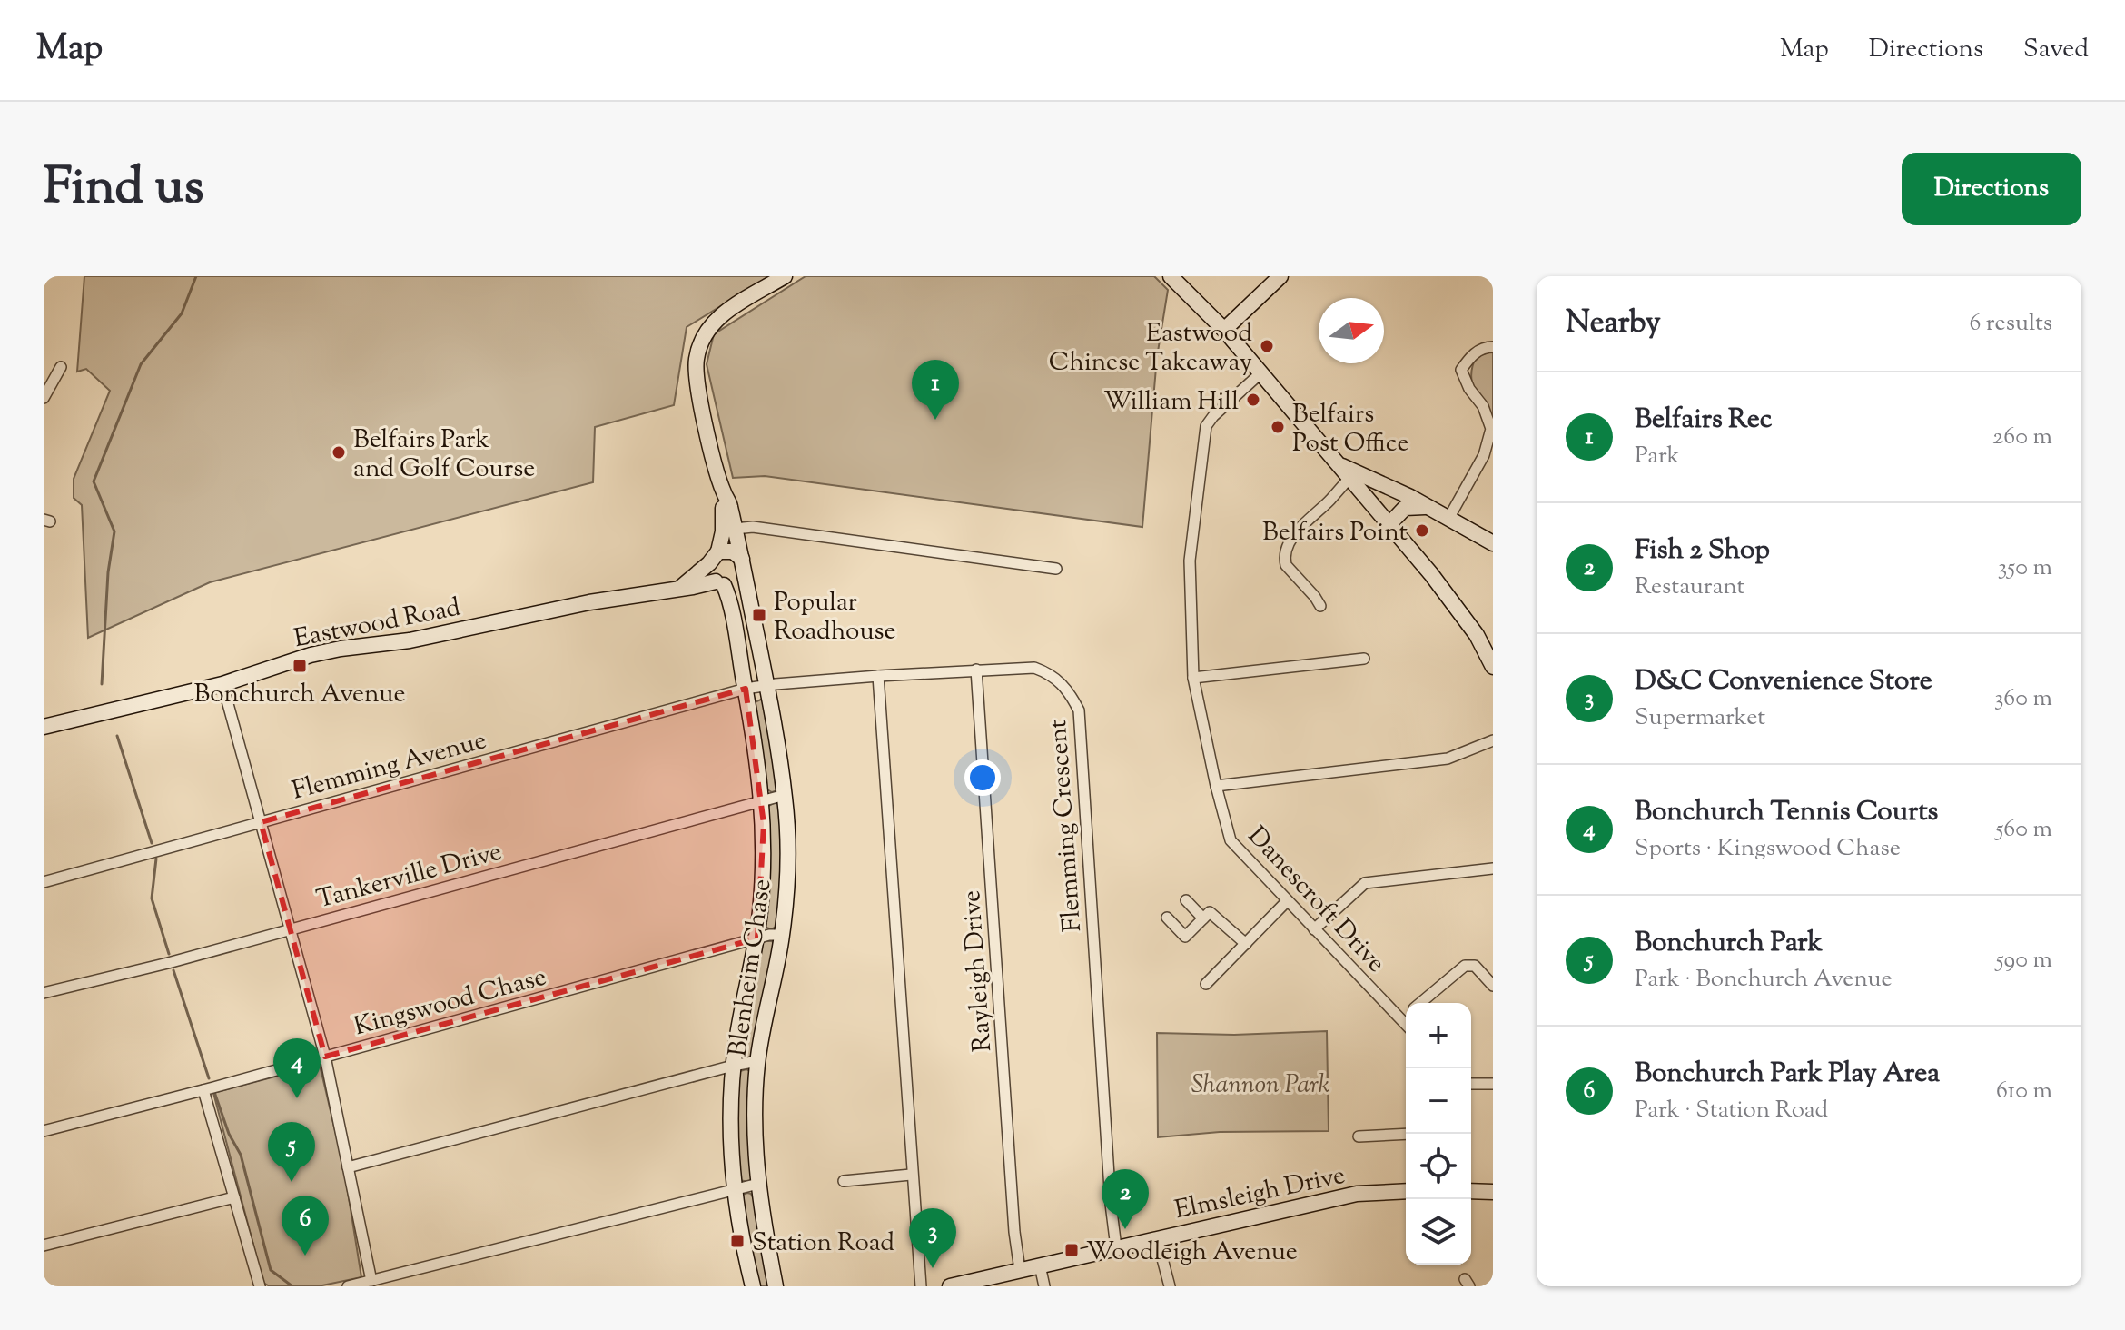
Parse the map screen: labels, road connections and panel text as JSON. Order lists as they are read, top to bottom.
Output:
{
  "streets": {
    "street": [
      "Eastwood Road",
      "Flemming Avenue",
      "Flemming Crescent",
      "Tankerville Drive",
      "Danescroft Drive",
      "Blenheim Chase",
      "Rayleigh Drive",
      "Kingswood Chase",
      "Elmsleigh Drive"
    ]
  },
  "crossings": [
    ["Eastwood Road", "Blenheim Chase"],
    ["Flemming Avenue", "Flemming Crescent"],
    ["Flemming Avenue", "Blenheim Chase"],
    ["Flemming Crescent", "Blenheim Chase"],
    ["Flemming Crescent", "Rayleigh Drive"],
    ["Flemming Crescent", "Elmsleigh Drive"],
    ["Tankerville Drive", "Blenheim Chase"],
    ["Blenheim Chase", "Kingswood Chase"],
    ["Rayleigh Drive", "Elmsleigh Drive"]
  ],
  "parks": ["Shannon Park"],
  "places": {
    "other": [
      "Eastwood Chinese Takeaway",
      "William Hill",
      "Belfairs Post Office",
      "Belfairs Park and Golf Course",
      "Belfairs Point"
    ],
    "transit": [
      "Popular Roadhouse",
      "Bonchurch Avenue",
      "Station Road",
      "Woodleigh Avenue"
    ]
  },
  "north": "right",
  "page": {
    "header": "Map",
    "nav": ["Map", "Directions", "Saved"],
    "title": "Find us",
    "buttons": "Directions",
    "heading": ["Nearby", "6 results"],
    "pins": [
      "1",
      "4",
      "5",
      "2",
      "6",
      "3"
    ],
    "list": [
      {
        "mark": "1",
        "name": "Belfairs Rec",
        "note": "Park",
        "value": "260 m"
      },
      {
        "mark": "2",
        "name": "Fish 2 Shop",
        "note": "Restaurant",
        "value": "350 m"
      },
      {
        "mark": "3",
        "name": "D&C Convenience Store",
        "note": "Supermarket",
        "value": "360 m"
      },
      {
        "mark": "4",
        "name": "Bonchurch Tennis Courts",
        "note": "Sports · Kingswood Chase",
        "value": "560 m"
      },
      {
        "mark": "5",
        "name": "Bonchurch Park",
        "note": "Park · Bonchurch Avenue",
        "value": "590 m"
      },
      {
        "mark": "6",
        "name": "Bonchurch Park Play Area",
        "note": "Park · Station Road",
        "value": "610 m"
      }
    ],
    "map_buttons": ["+", "−"]
  }
}
